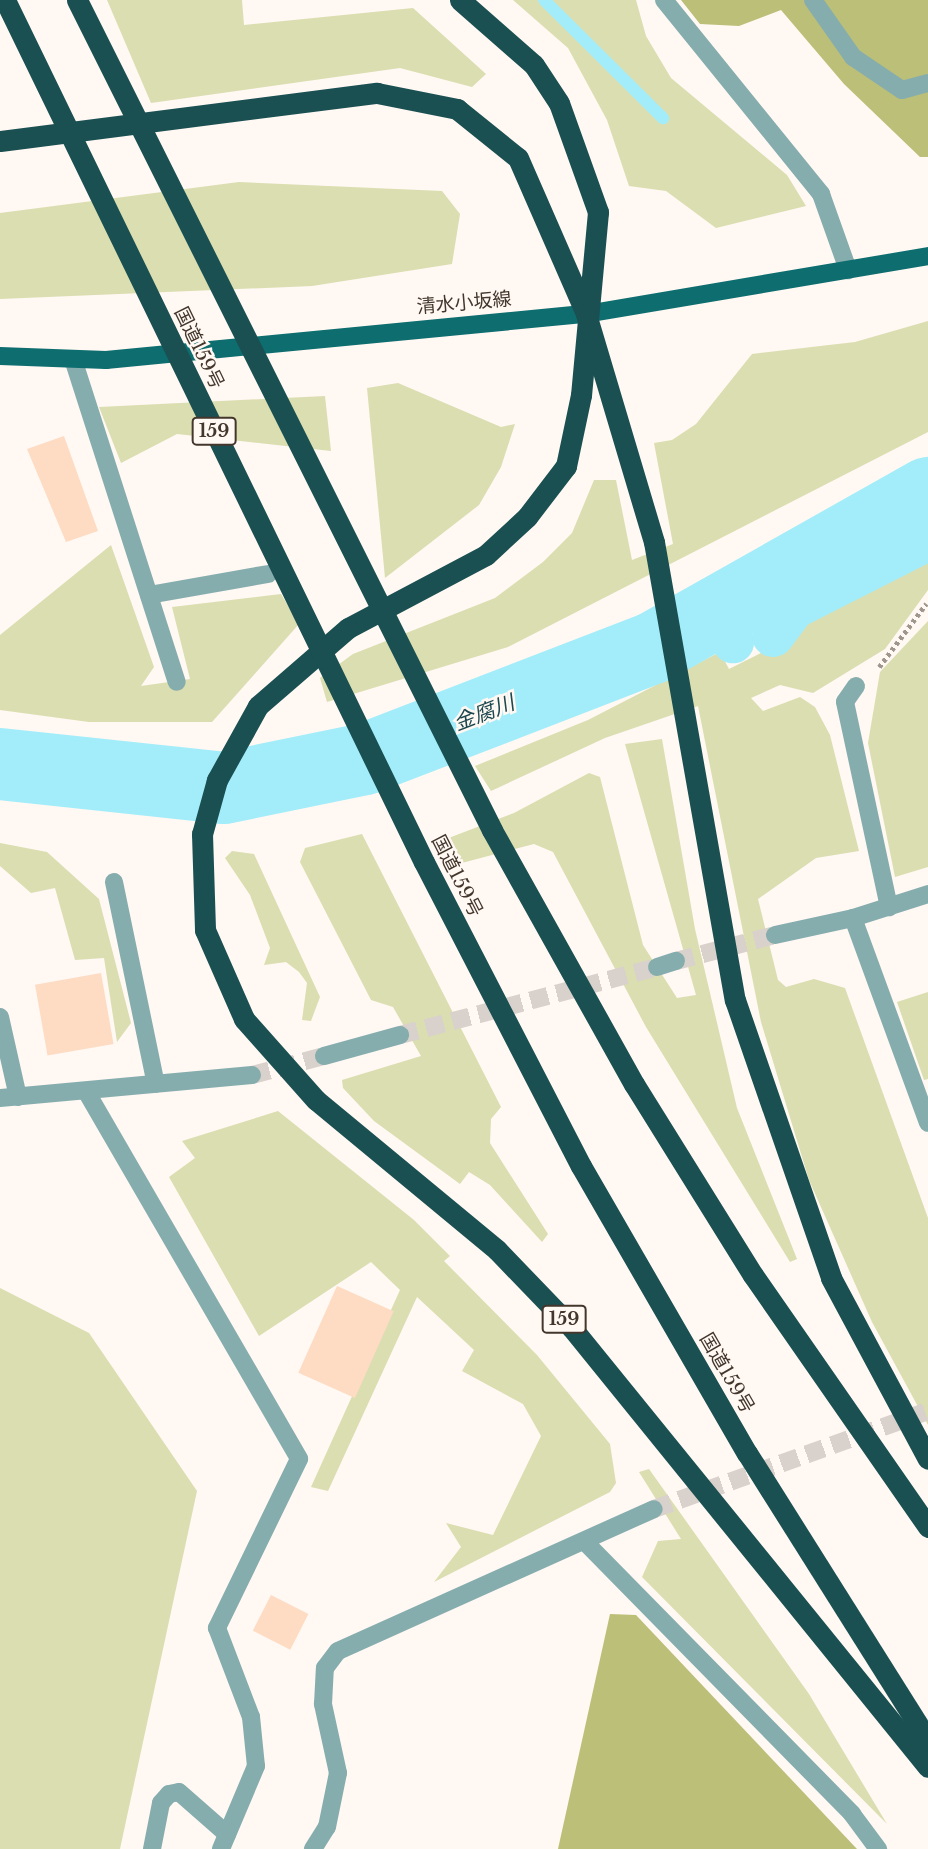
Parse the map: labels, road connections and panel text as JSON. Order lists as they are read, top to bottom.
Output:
{
  "streets": {
    "highway": ["国道159号", "159"],
    "main road": ["清水小坂線"]
  },
  "crossings": [
    ["清水小坂線", "159"]
  ],
  "water": ["金腐川"]
}
